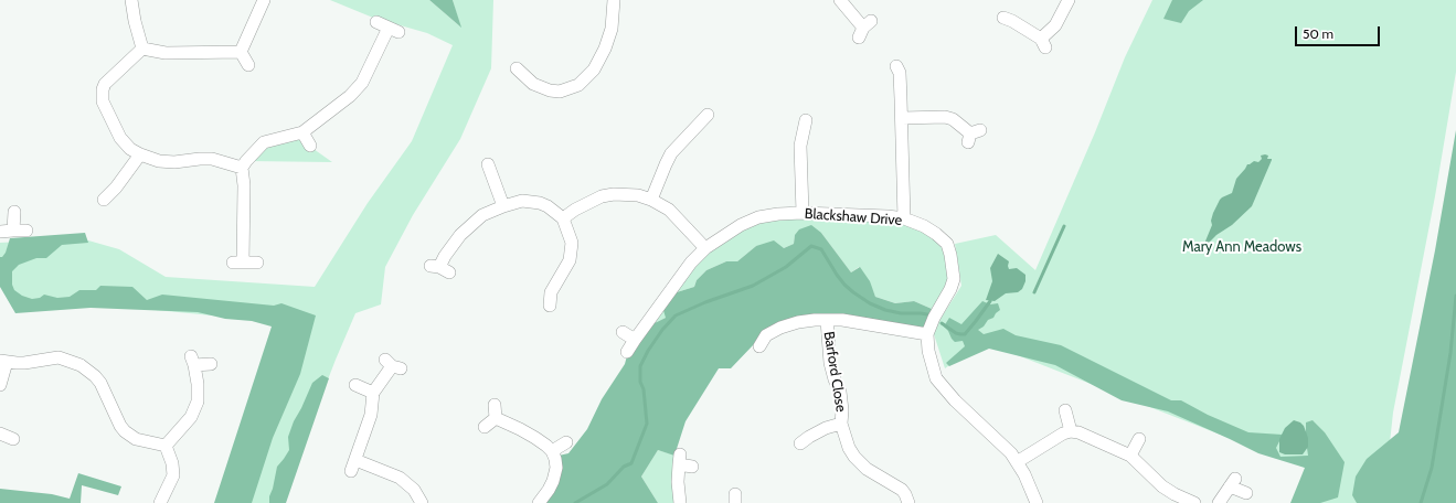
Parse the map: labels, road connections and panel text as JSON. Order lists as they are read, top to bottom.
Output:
{
  "streets": {
    "street": ["Blackshaw Drive", "Barford Close"]
  },
  "crossings": [
    ["Blackshaw Drive", "Barford Close"]
  ],
  "parks": ["Mary Ann Meadows"],
  "scale_bar": "50 m"
}
